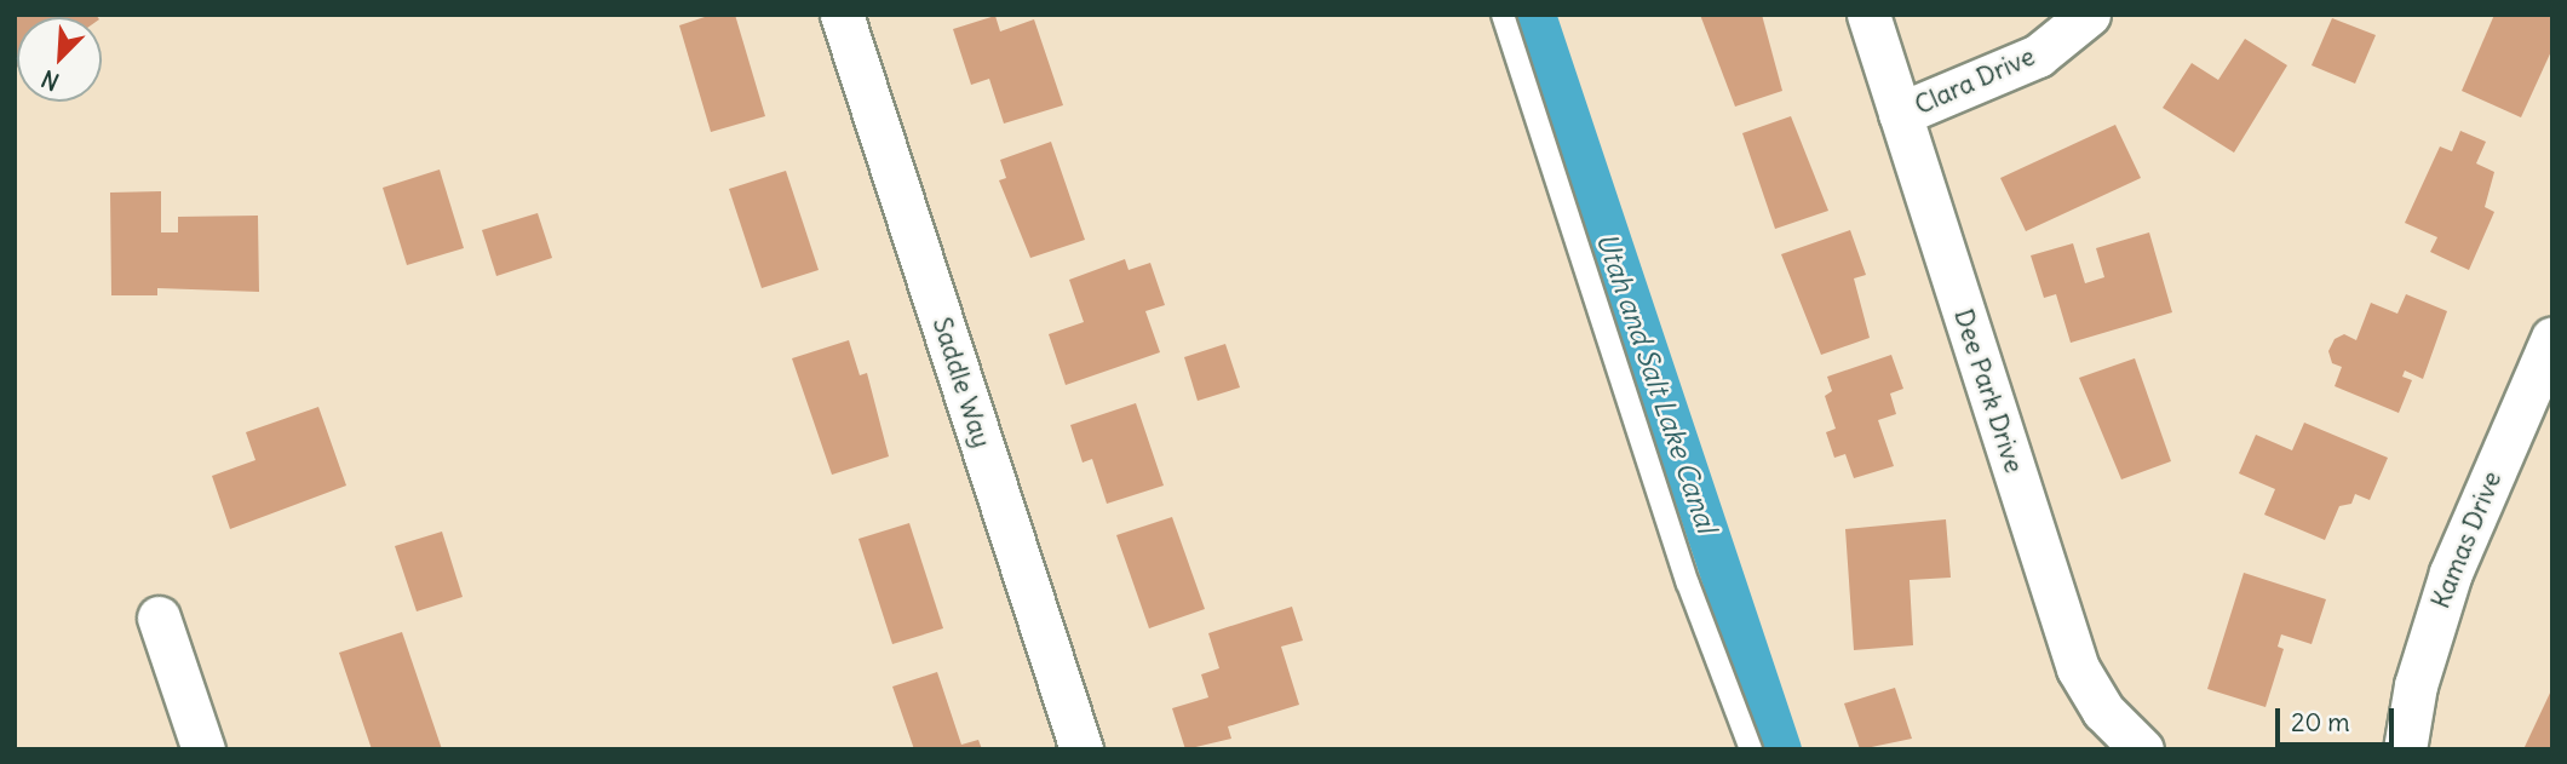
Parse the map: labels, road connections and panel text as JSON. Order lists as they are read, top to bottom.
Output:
{
  "streets": {
    "street": [
      "Clara Drive",
      "Saddle Way",
      "Dee Park Drive",
      "Kamas Drive"
    ]
  },
  "crossings": [
    ["Clara Drive", "Dee Park Drive"]
  ],
  "water": ["Utah and Salt Lake Canal"],
  "scale_bar": "20 m",
  "north": "bottom left"
}
